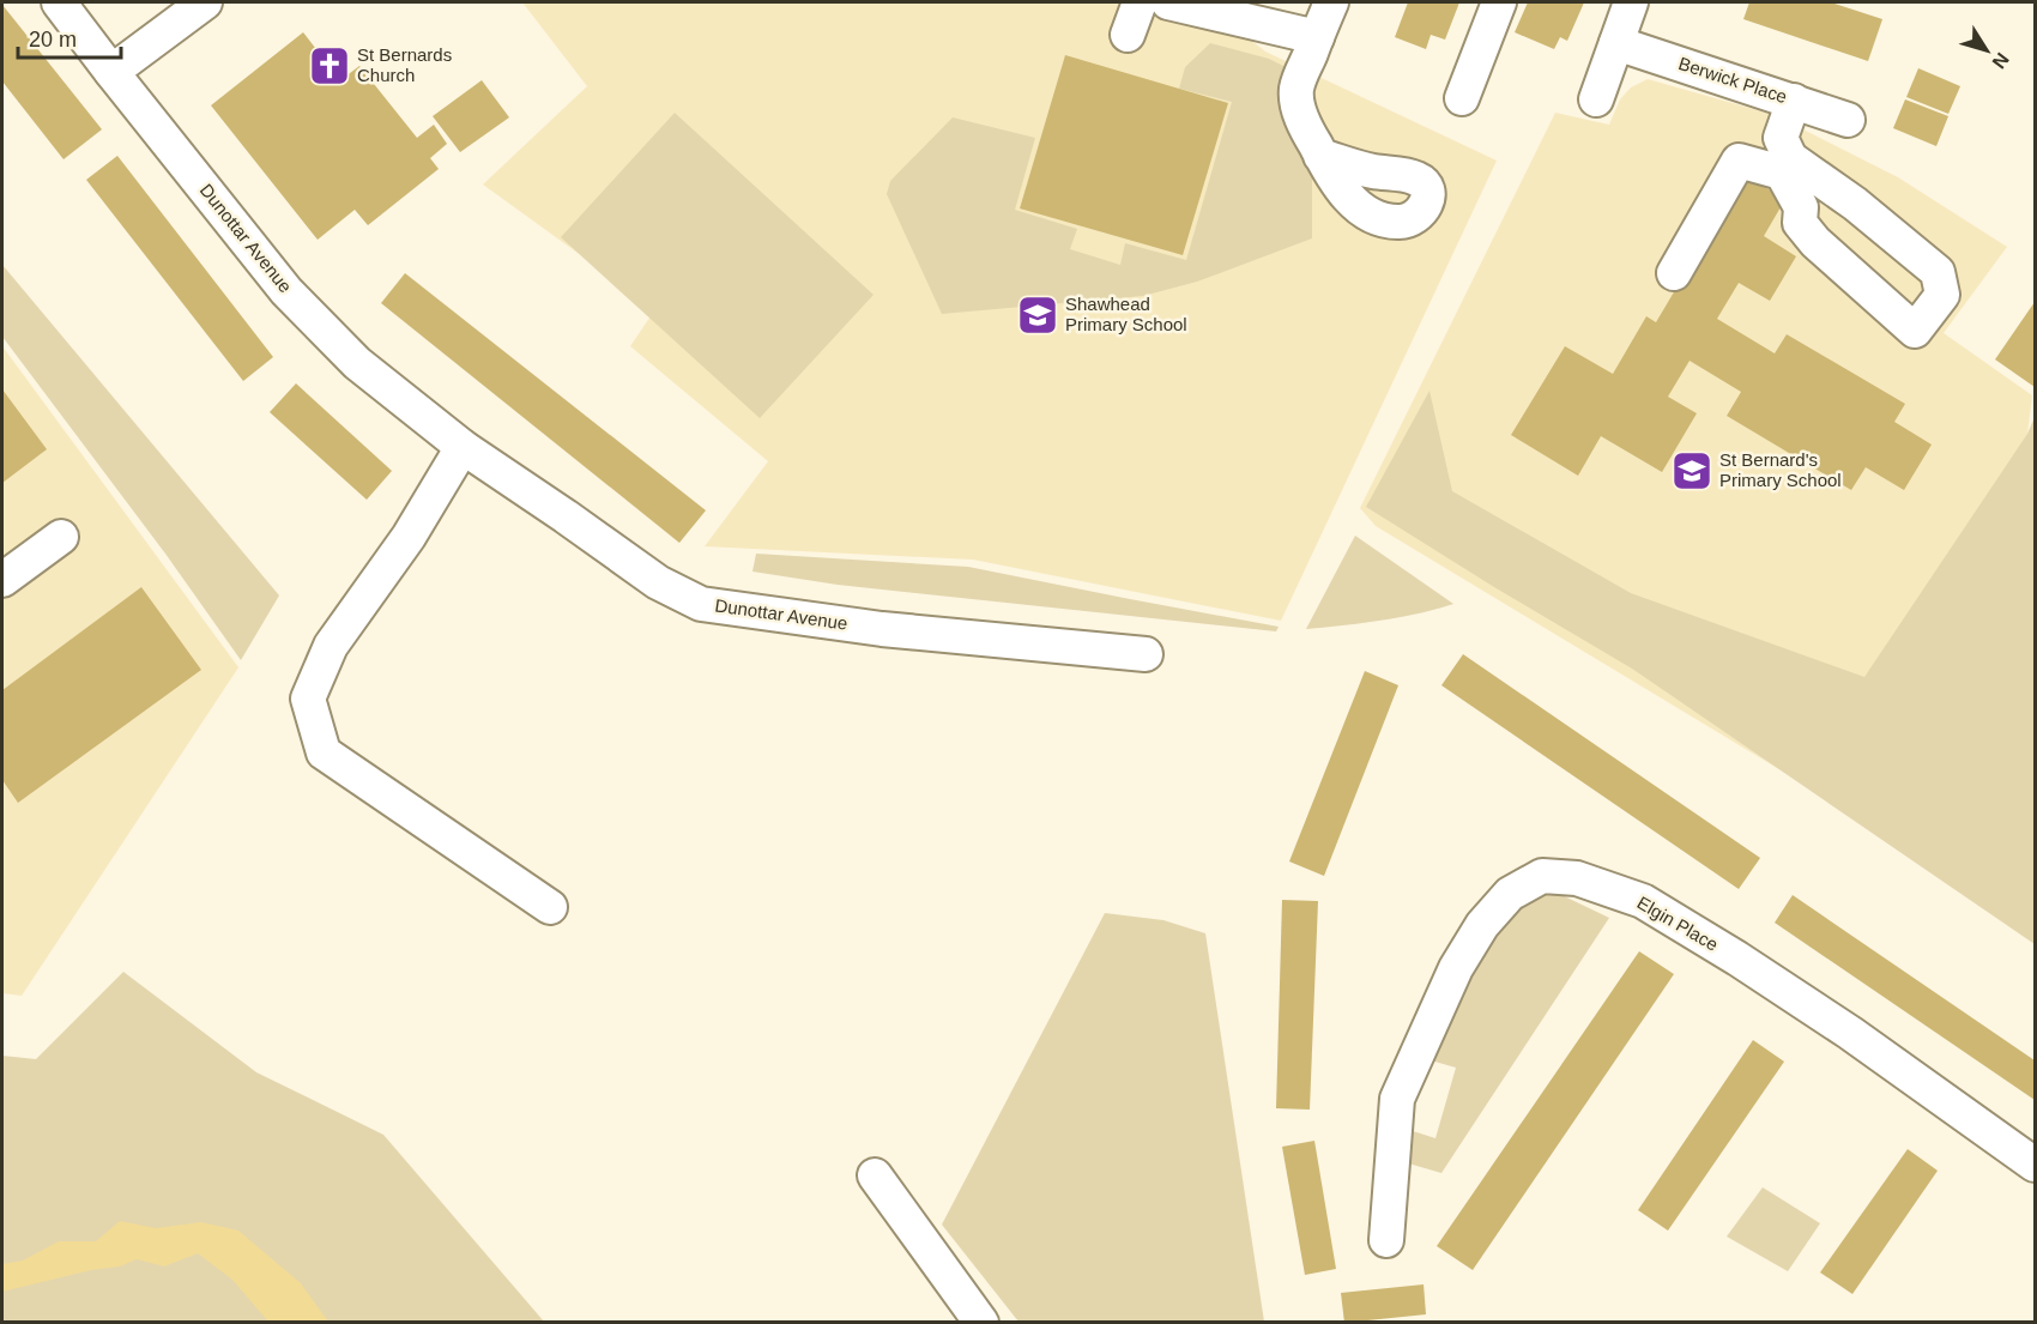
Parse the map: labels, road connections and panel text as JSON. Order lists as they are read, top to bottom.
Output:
{
  "streets": {
    "street": ["Berwick Place", "Dunottar Avenue", "Elgin Place"]
  },
  "places": {
    "church": ["St Bernards Church"],
    "school or university": ["Shawhead Primary School", "St Bernard's Primary School"]
  },
  "scale_bar": "20 m",
  "north": "bottom right"
}
